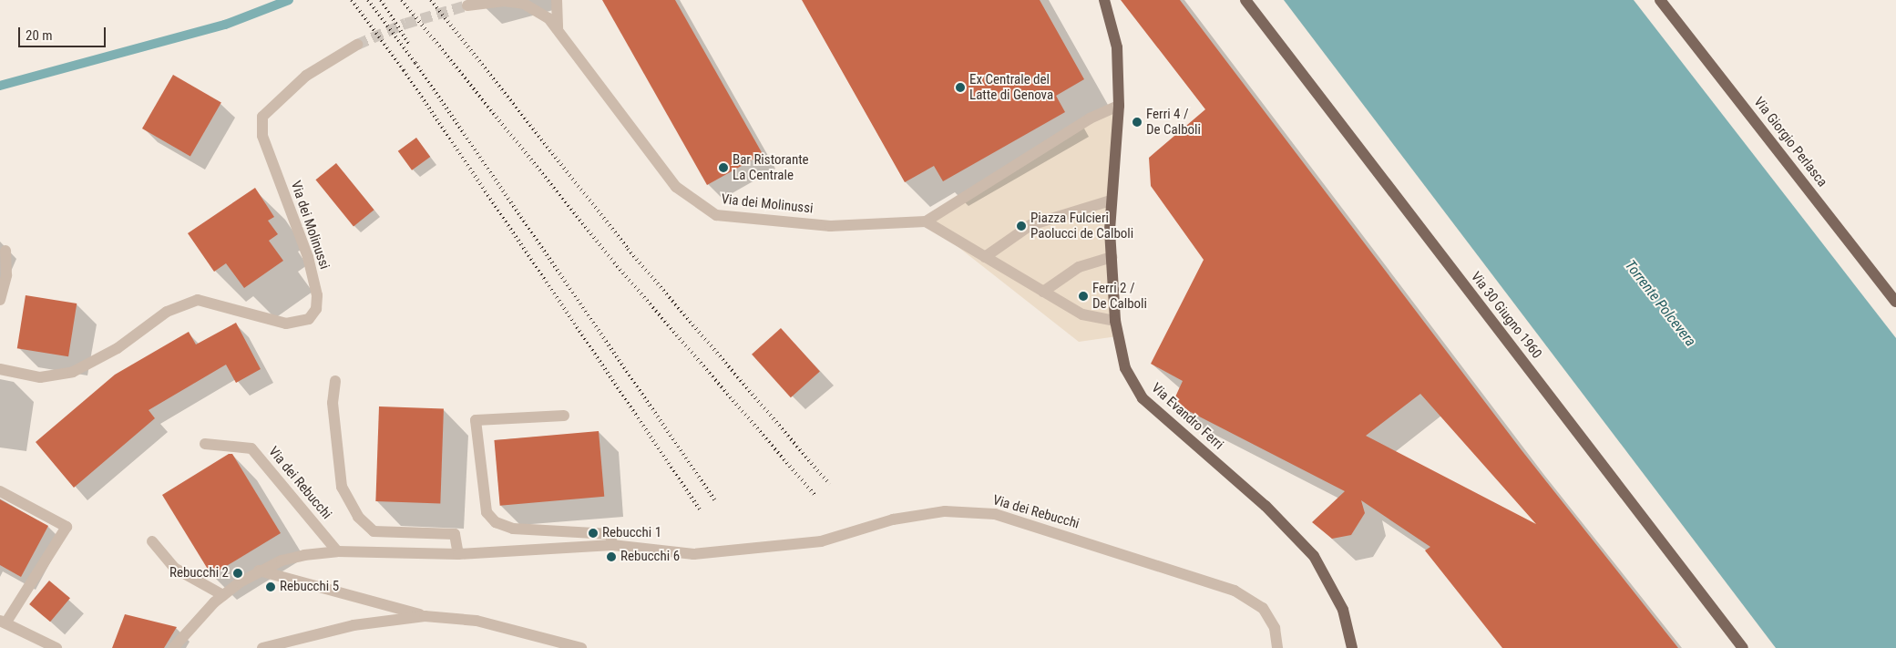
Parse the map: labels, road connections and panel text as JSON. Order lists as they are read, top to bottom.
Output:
{
  "streets": {
    "main road": ["Via Giorgio Perlasca", "Via 30 Giugno 1960", "Via Evandro Ferri"],
    "street": ["Via dei Molinussi", "Via dei Rebucchi"]
  },
  "water": ["Torrente Polcevera"],
  "places": [
    "Ex Centrale del Latte di Genova",
    "Ferri 4 / De Calboli",
    "Bar Ristorante La Centrale",
    "Piazza Fulcieri Paolucci de Calboli",
    "Ferri 2 / De Calboli",
    "Rebucchi 1",
    "Rebucchi 6",
    "Rebucchi 2",
    "Rebucchi 5"
  ],
  "scale_bar": "20 m"
}
